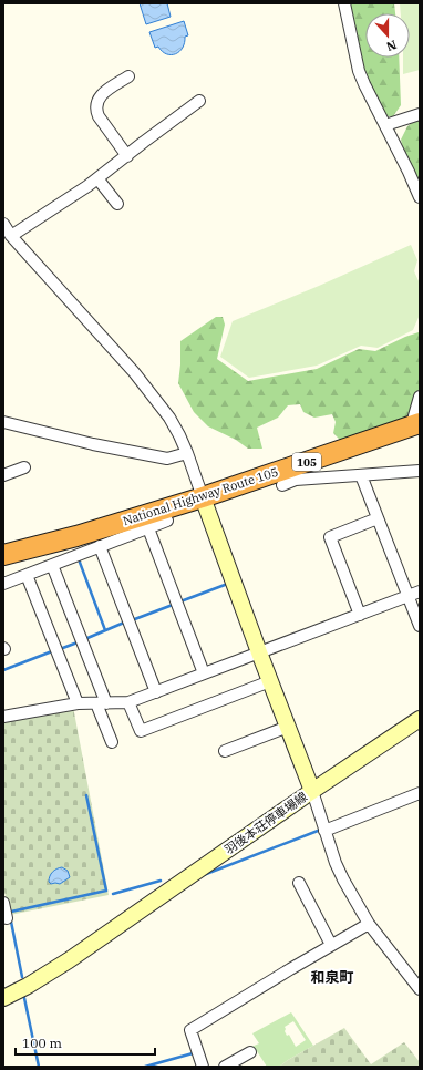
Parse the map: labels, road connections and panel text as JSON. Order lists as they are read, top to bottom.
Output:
{
  "streets": {
    "highway": ["105", "National Highway Route 105"],
    "main road": ["羽後本荘停車場線"]
  },
  "crossings": [
    ["National Highway Route 105", "羽後本荘停車場線"]
  ],
  "districts": ["和泉町"],
  "scale_bar": "100 m",
  "north": "bottom"
}
